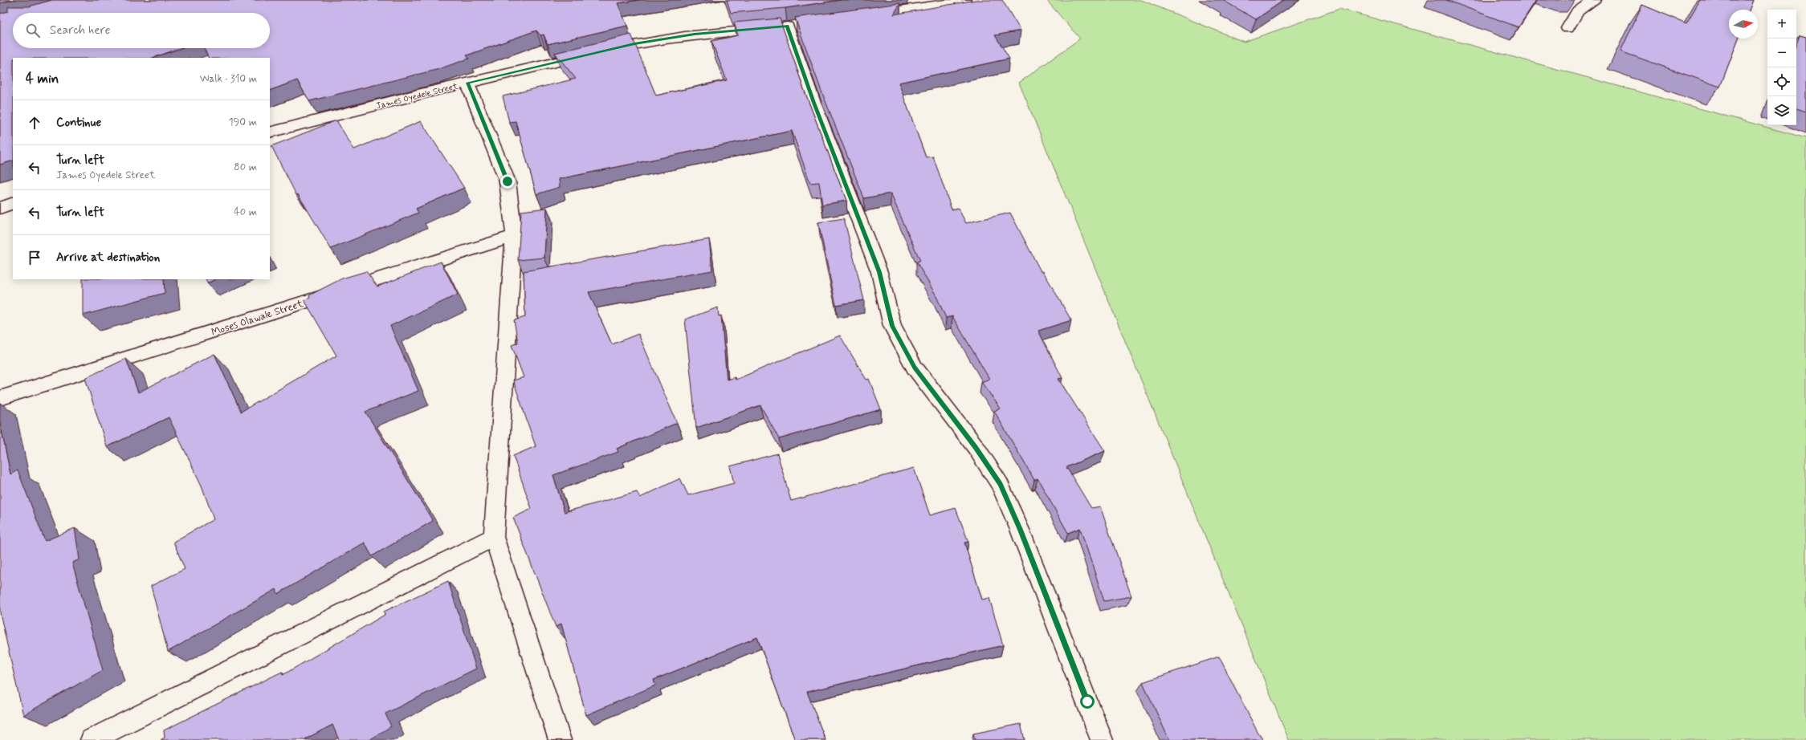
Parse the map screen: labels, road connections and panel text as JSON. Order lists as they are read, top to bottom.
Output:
{
  "streets": {
    "street": ["James Oyedele Street", "Moses Olawale Street"]
  },
  "north": "right",
  "page": {
    "map_buttons": ["+", "−"],
    "search": "Search here",
    "heading": ["4 min", "Walk · 310 m"],
    "list": [
      ["Continue", "190 m"],
      ["Turn left", "James Oyedele Street", "80 m"],
      ["Turn left", "40 m"],
      "Arrive at destination"
    ]
  }
}
